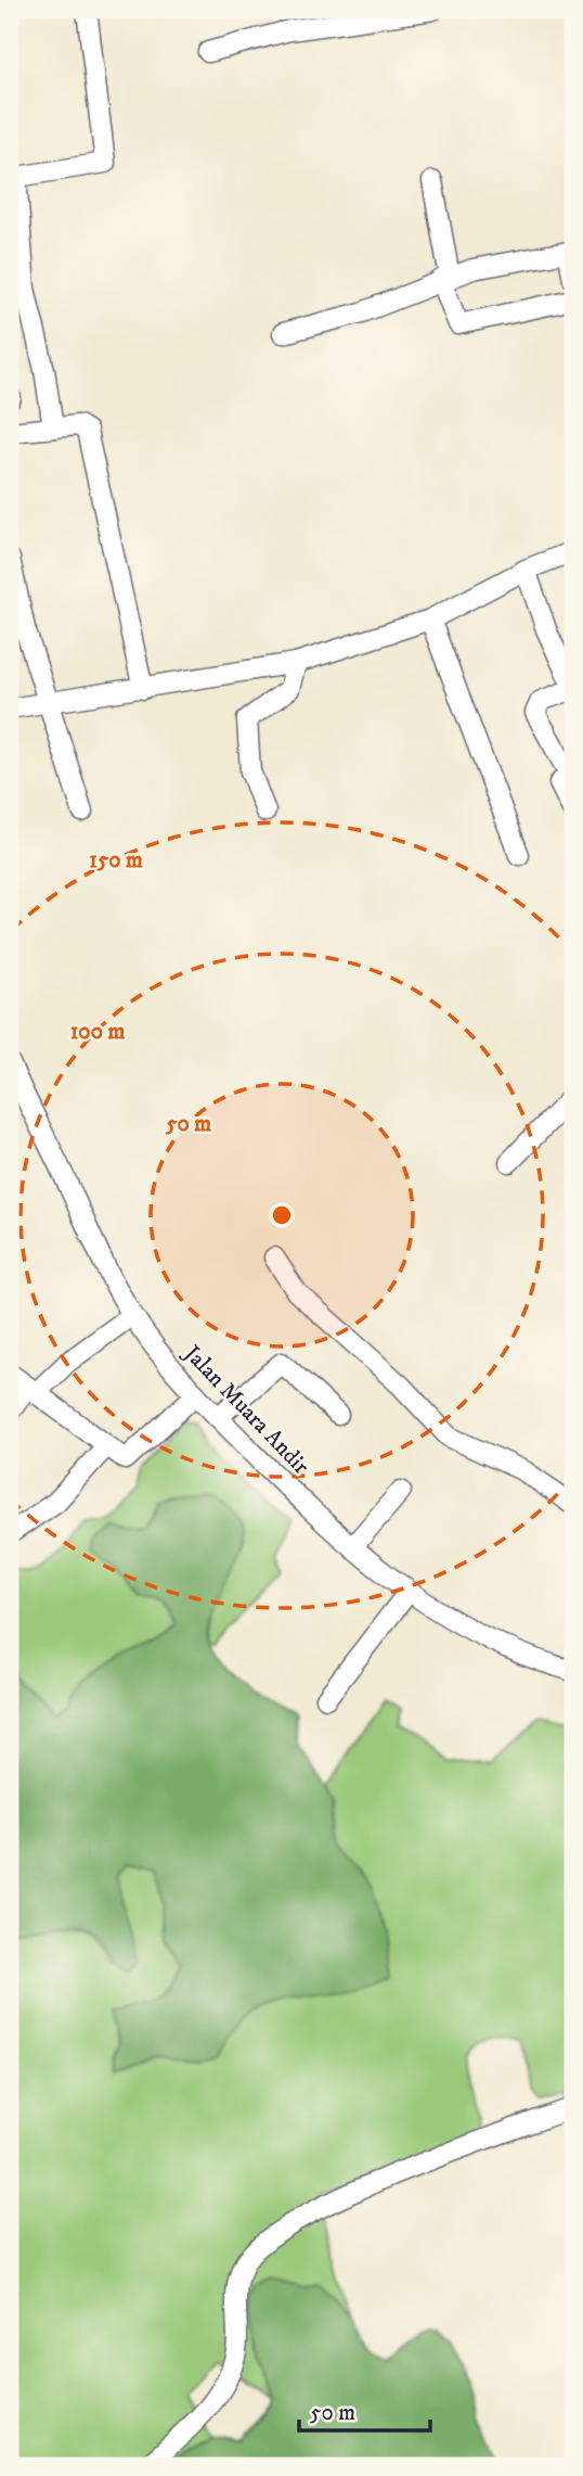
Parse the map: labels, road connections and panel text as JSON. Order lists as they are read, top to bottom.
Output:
{
  "streets": {
    "street": ["Jalan Muara Andir"]
  },
  "scale_bar": "50 m",
  "rings": ["150 m", "100 m", "50 m"]
}
